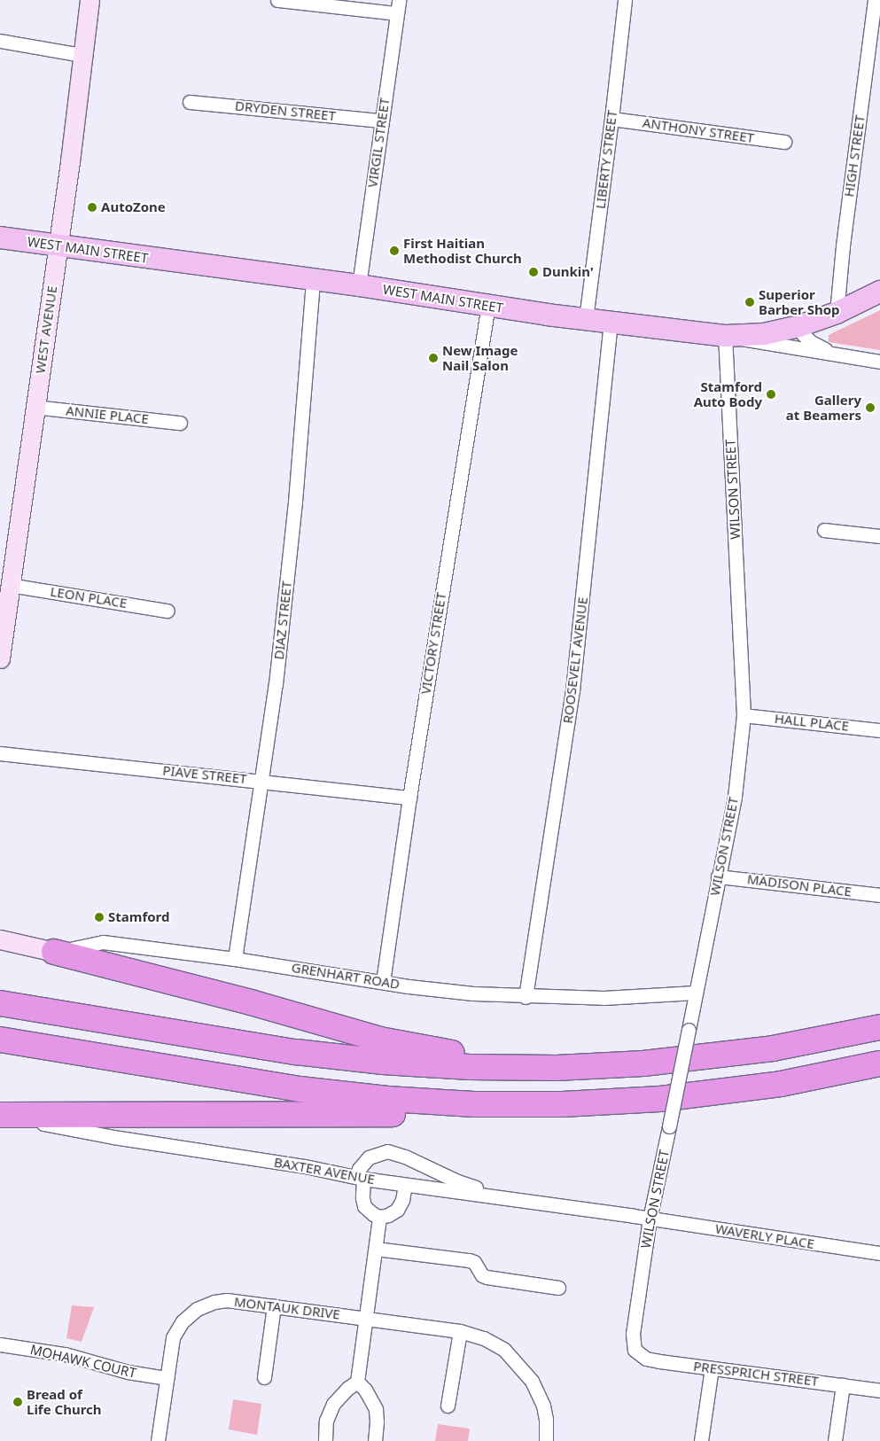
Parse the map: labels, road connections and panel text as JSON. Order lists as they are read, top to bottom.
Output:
{
  "streets": {
    "main road": ["WEST MAIN STREET", "WEST AVENUE", "GRENHART ROAD"],
    "street": [
      "DRYDEN STREET",
      "ANTHONY STREET",
      "VIRGIL STREET",
      "HIGH STREET",
      "LIBERTY STREET",
      "ANNIE PLACE",
      "WILSON STREET",
      "LEON PLACE",
      "DIAZ STREET",
      "VICTORY STREET",
      "ROOSEVELT AVENUE",
      "HALL PLACE",
      "PIAVE STREET",
      "MADISON PLACE",
      "BAXTER AVENUE",
      "WAVERLY PLACE",
      "MONTAUK DRIVE",
      "MOHAWK COURT",
      "PRESSPRICH STREET"
    ]
  },
  "crossings": [
    ["DRYDEN STREET", "VIRGIL STREET"],
    ["ANTHONY STREET", "LIBERTY STREET"],
    ["VIRGIL STREET", "WEST MAIN STREET"],
    ["HIGH STREET", "WEST MAIN STREET"],
    ["LIBERTY STREET", "WEST MAIN STREET"],
    ["WEST MAIN STREET", "WEST AVENUE"],
    ["WEST MAIN STREET", "WILSON STREET"],
    ["WEST MAIN STREET", "DIAZ STREET"],
    ["WEST MAIN STREET", "VICTORY STREET"],
    ["WEST MAIN STREET", "ROOSEVELT AVENUE"],
    ["WEST AVENUE", "ANNIE PLACE"],
    ["WEST AVENUE", "LEON PLACE"],
    ["WILSON STREET", "HALL PLACE"],
    ["WILSON STREET", "MADISON PLACE"],
    ["WILSON STREET", "GRENHART ROAD"],
    ["WILSON STREET", "BAXTER AVENUE"],
    ["WILSON STREET", "WAVERLY PLACE"],
    ["WILSON STREET", "PRESSPRICH STREET"],
    ["DIAZ STREET", "PIAVE STREET"],
    ["DIAZ STREET", "GRENHART ROAD"],
    ["VICTORY STREET", "PIAVE STREET"],
    ["VICTORY STREET", "GRENHART ROAD"],
    ["ROOSEVELT AVENUE", "GRENHART ROAD"],
    ["BAXTER AVENUE", "WAVERLY PLACE"],
    ["MONTAUK DRIVE", "MOHAWK COURT"]
  ],
  "places": [
    "AutoZone",
    "First Haitian Methodist Church",
    "Dunkin'",
    "Superior Barber Shop",
    "New Image Nail Salon",
    "Stamford Auto Body",
    "Gallery at Beamers",
    "Stamford",
    "Bread of Life Church"
  ]
}
